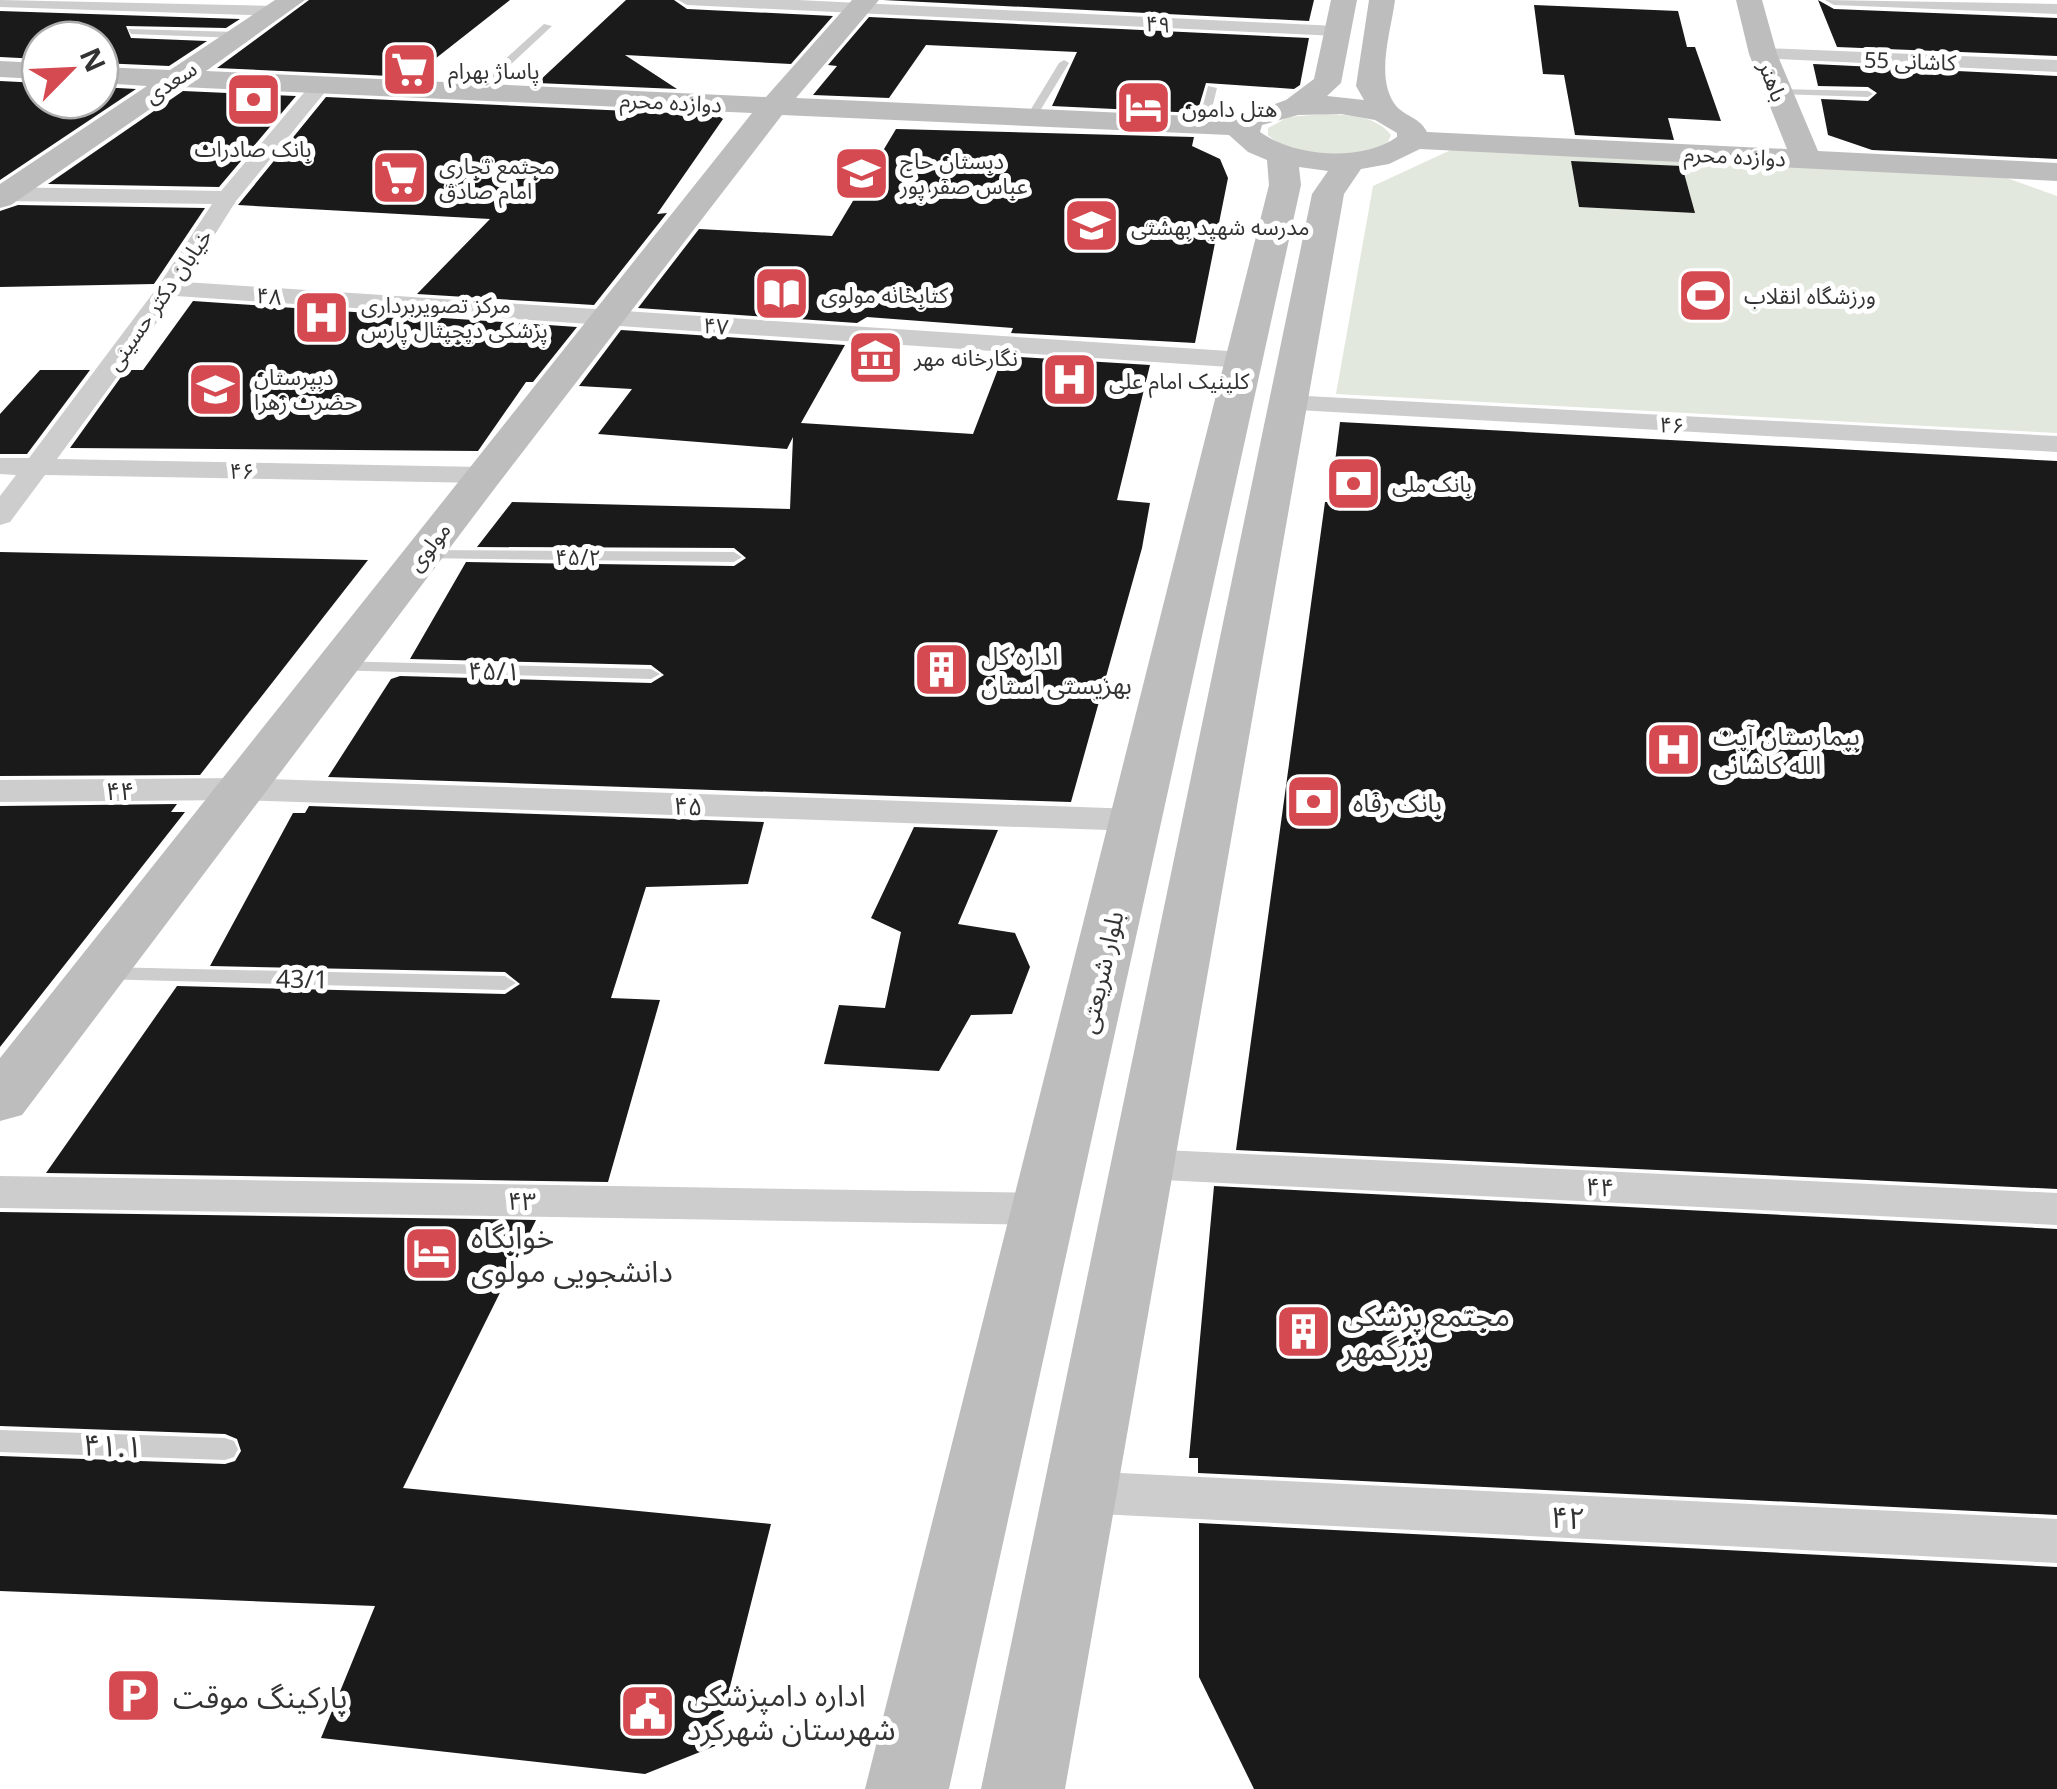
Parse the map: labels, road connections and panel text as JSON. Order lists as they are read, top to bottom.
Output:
{
  "streets": {
    "main road": [
      "سعدی",
      "باهنر",
      "دوازده محرم",
      "مولوی",
      "بلوار شریعتی"
    ],
    "street": [
      "۴۹",
      "کاشانی 55",
      "۴۸",
      "خیابان دکتر حسینی",
      "۴۷",
      "۴۶",
      "۴۴",
      "۴۵",
      "۴۳",
      "۴۲"
    ],
    "lane": [
      "۴۵/۲",
      "۴۵/۱",
      "43/1",
      "۴۱.۱"
    ]
  },
  "crossings": [
    ["۴۹", "مولوی"],
    ["کاشانی 55", "باهنر"],
    ["سعدی", "دوازده محرم"],
    ["باهنر", "دوازده محرم"],
    ["دوازده محرم", "خیابان دکتر حسینی"],
    ["دوازده محرم", "مولوی"],
    ["دوازده محرم", "بلوار شریعتی"],
    ["۴۸", "خیابان دکتر حسینی"],
    ["۴۸", "۴۷"],
    ["۴۸", "مولوی"],
    ["خیابان دکتر حسینی", "۴۶"],
    ["۴۷", "مولوی"],
    ["۴۷", "بلوار شریعتی"],
    ["۴۶", "مولوی"],
    ["مولوی", "۴۵/۲"],
    ["مولوی", "۴۵/۱"],
    ["مولوی", "۴۴"],
    ["مولوی", "۴۵"],
    ["مولوی", "43/1"],
    ["۴۴", "۴۵"],
    ["۴۵", "بلوار شریعتی"],
    ["بلوار شریعتی", "۴۳"]
  ],
  "places": {
    "supermarket": ["پاساژ بهرام", "مجتمع تجاری امام صادق"],
    "bank": ["بانک صادرات", "بانک ملی", "بانک رفاه"],
    "hotel": ["هتل دامون", "خوابگاه دانشجویی مولوی"],
    "school or university": ["دبستان حاج عباس صفر پور", "مدرسه شهید بهشتی", "دبیرستان حضرت زهرا"],
    "library": ["کتابخانه مولوی"],
    "sports": ["ورزشگاه انقلاب"],
    "hospital": ["مرکز تصویربرداری پزشکی دیجیتال پارس", "کلینیک امام علی", "بیمارستان آیت الله کاشانی"],
    "museum": ["نگارخانه مهر"],
    "building": ["اداره کل بهزیستی استان", "مجتمع پزشکی بزرگمهر"],
    "parking": ["پارکینگ موقت"],
    "public building": ["اداره دامپزشکی شهرستان شهرکرد"]
  },
  "north": "top right"
}
